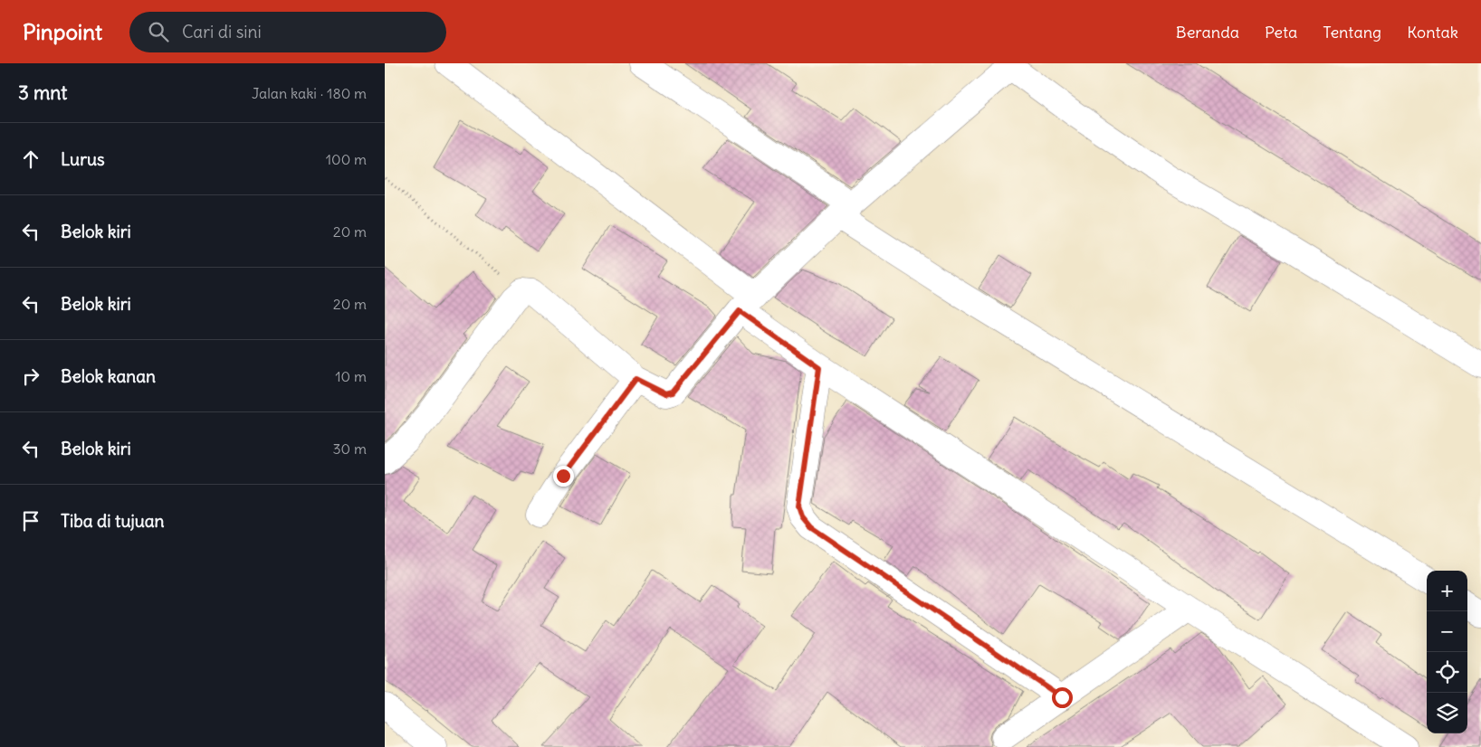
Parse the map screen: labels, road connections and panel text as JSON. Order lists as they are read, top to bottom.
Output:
{
  "page": {
    "header": "Pinpoint",
    "search": "Cari di sini",
    "nav": [
      "Beranda",
      "Peta",
      "Tentang",
      "Kontak"
    ],
    "heading": ["3 mnt", "Jalan kaki · 180 m"],
    "list": [
      ["Lurus", "100 m"],
      ["Belok kiri", "20 m"],
      ["Belok kiri", "20 m"],
      ["Belok kanan", "10 m"],
      ["Belok kiri", "30 m"],
      "Tiba di tujuan"
    ],
    "map_buttons": ["+", "−"]
  }
}
